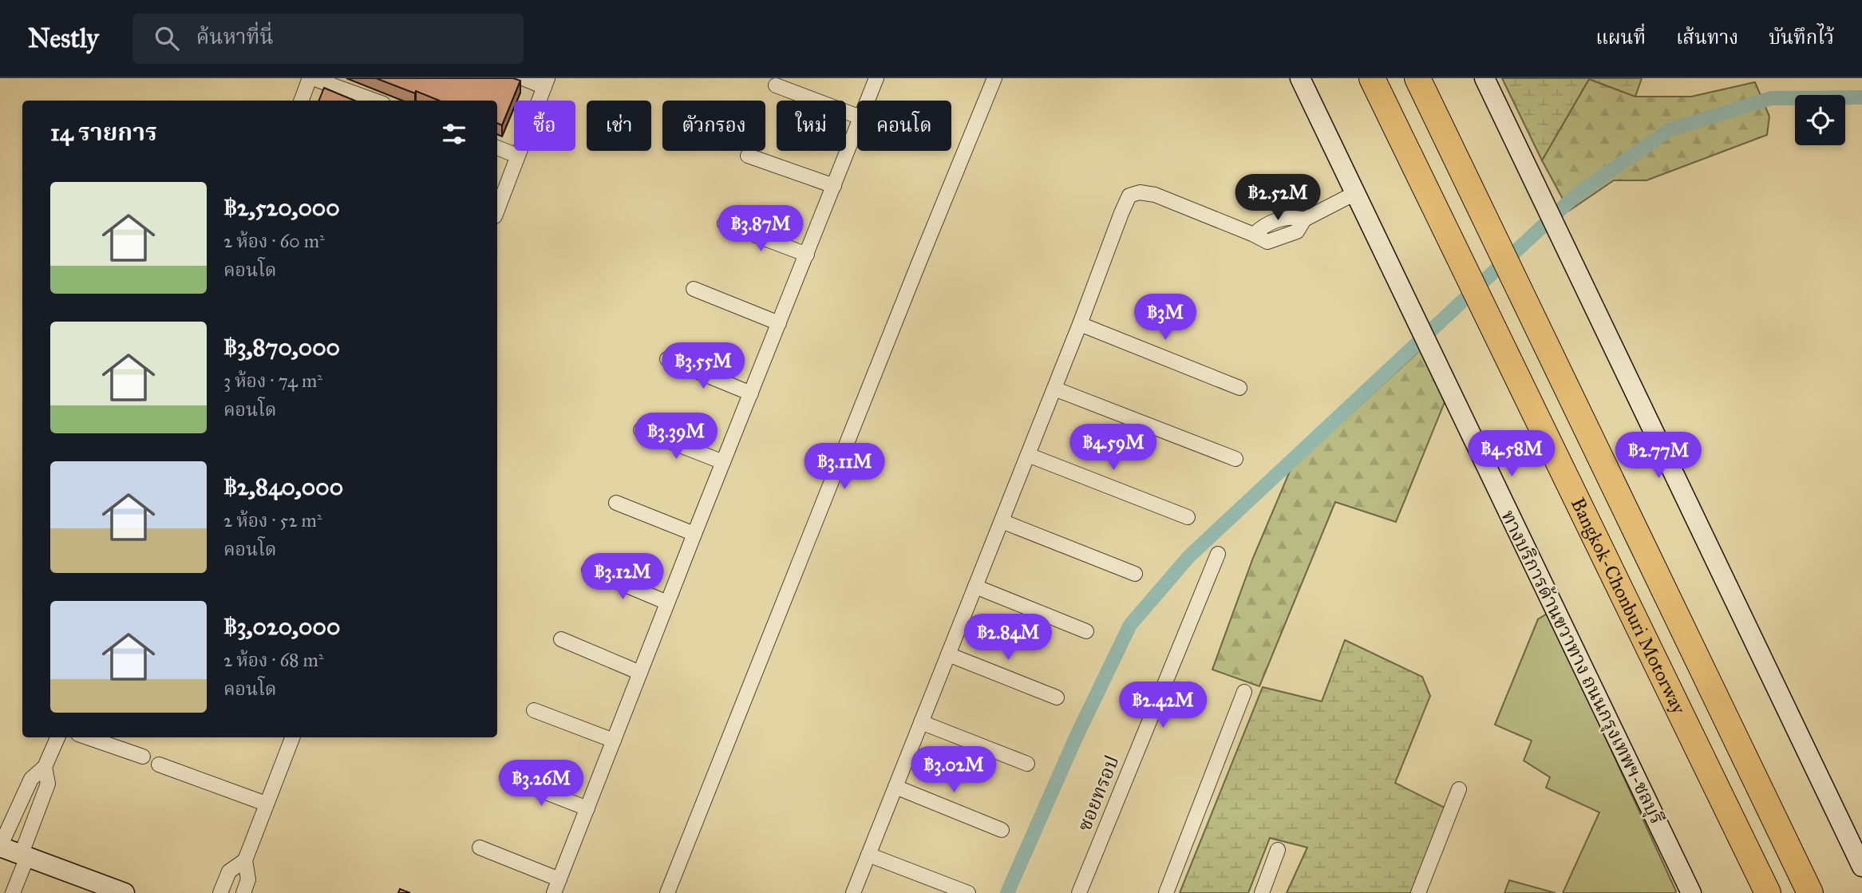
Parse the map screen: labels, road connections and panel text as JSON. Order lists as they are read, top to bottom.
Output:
{
  "streets": {
    "highway": ["Bangkok-Chonburi Motorway"],
    "main road": ["ทางบริการด้านขวาทาง ถนนกรุงเทพฯ-ชลบุรี"],
    "street": ["ซอยทรอป"]
  },
  "page": {
    "header": "Nestly",
    "search": "ค้นหาที่นี่",
    "nav": ["แผนที่", "เส้นทาง", "บันทึกไว้"],
    "chip": [
      "ซื้อ",
      "เช่า",
      "ตัวกรอง",
      "ใหม่",
      "คอนโด"
    ],
    "heading": "14 รายการ",
    "list": [
      {
        "name": "฿2,520,000",
        "note": "2 ห้อง · 60 m² · คอนโด"
      },
      {
        "name": "฿3,870,000",
        "note": "3 ห้อง · 74 m² · คอนโด"
      },
      {
        "name": "฿2,840,000",
        "note": "2 ห้อง · 52 m² · คอนโด"
      },
      {
        "name": "฿3,020,000",
        "note": "2 ห้อง · 68 m² · คอนโด"
      }
    ],
    "price": [
      "฿2.52M",
      "฿3.87M",
      "฿3M",
      "฿3.55M",
      "฿3.39M",
      "฿4.59M",
      "฿4.58M",
      "฿2.77M",
      "฿3.11M",
      "฿3.12M",
      "฿2.84M",
      "฿2.42M",
      "฿3.02M",
      "฿3.26M"
    ]
  }
}
